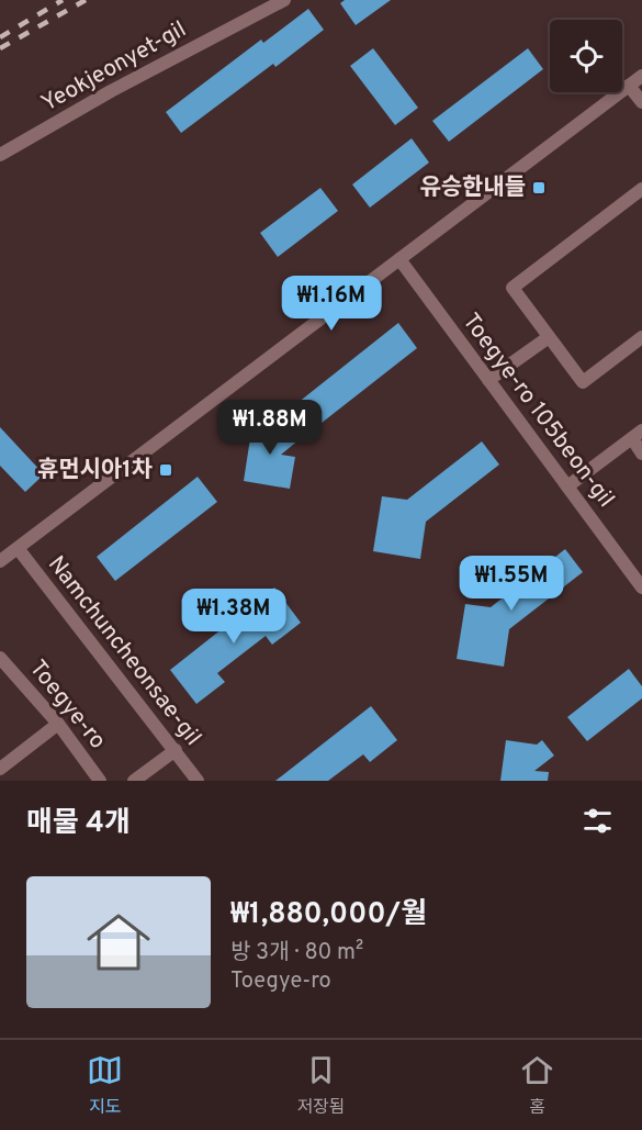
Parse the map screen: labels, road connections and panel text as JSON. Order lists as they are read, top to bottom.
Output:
{
  "streets": {
    "street": [
      "Yeokjeonyet-gil",
      "Toegye-ro 105beon-gil",
      "Namchuncheonsae-gil",
      "Toegye-ro"
    ]
  },
  "places": {
    "transit": ["유승한내들", "휴먼시아1차"]
  },
  "page": {
    "price": [
      "₩1.16M",
      "₩1.88M",
      "₩1.55M",
      "₩1.38M"
    ],
    "heading": "매물 4개",
    "list": [
      {
        "name": "₩1,880,000/월",
        "note": "방 3개 · 80 m² · Toegye-ro"
      }
    ],
    "tabs": ["지도", "저장됨", "홈"]
  }
}
